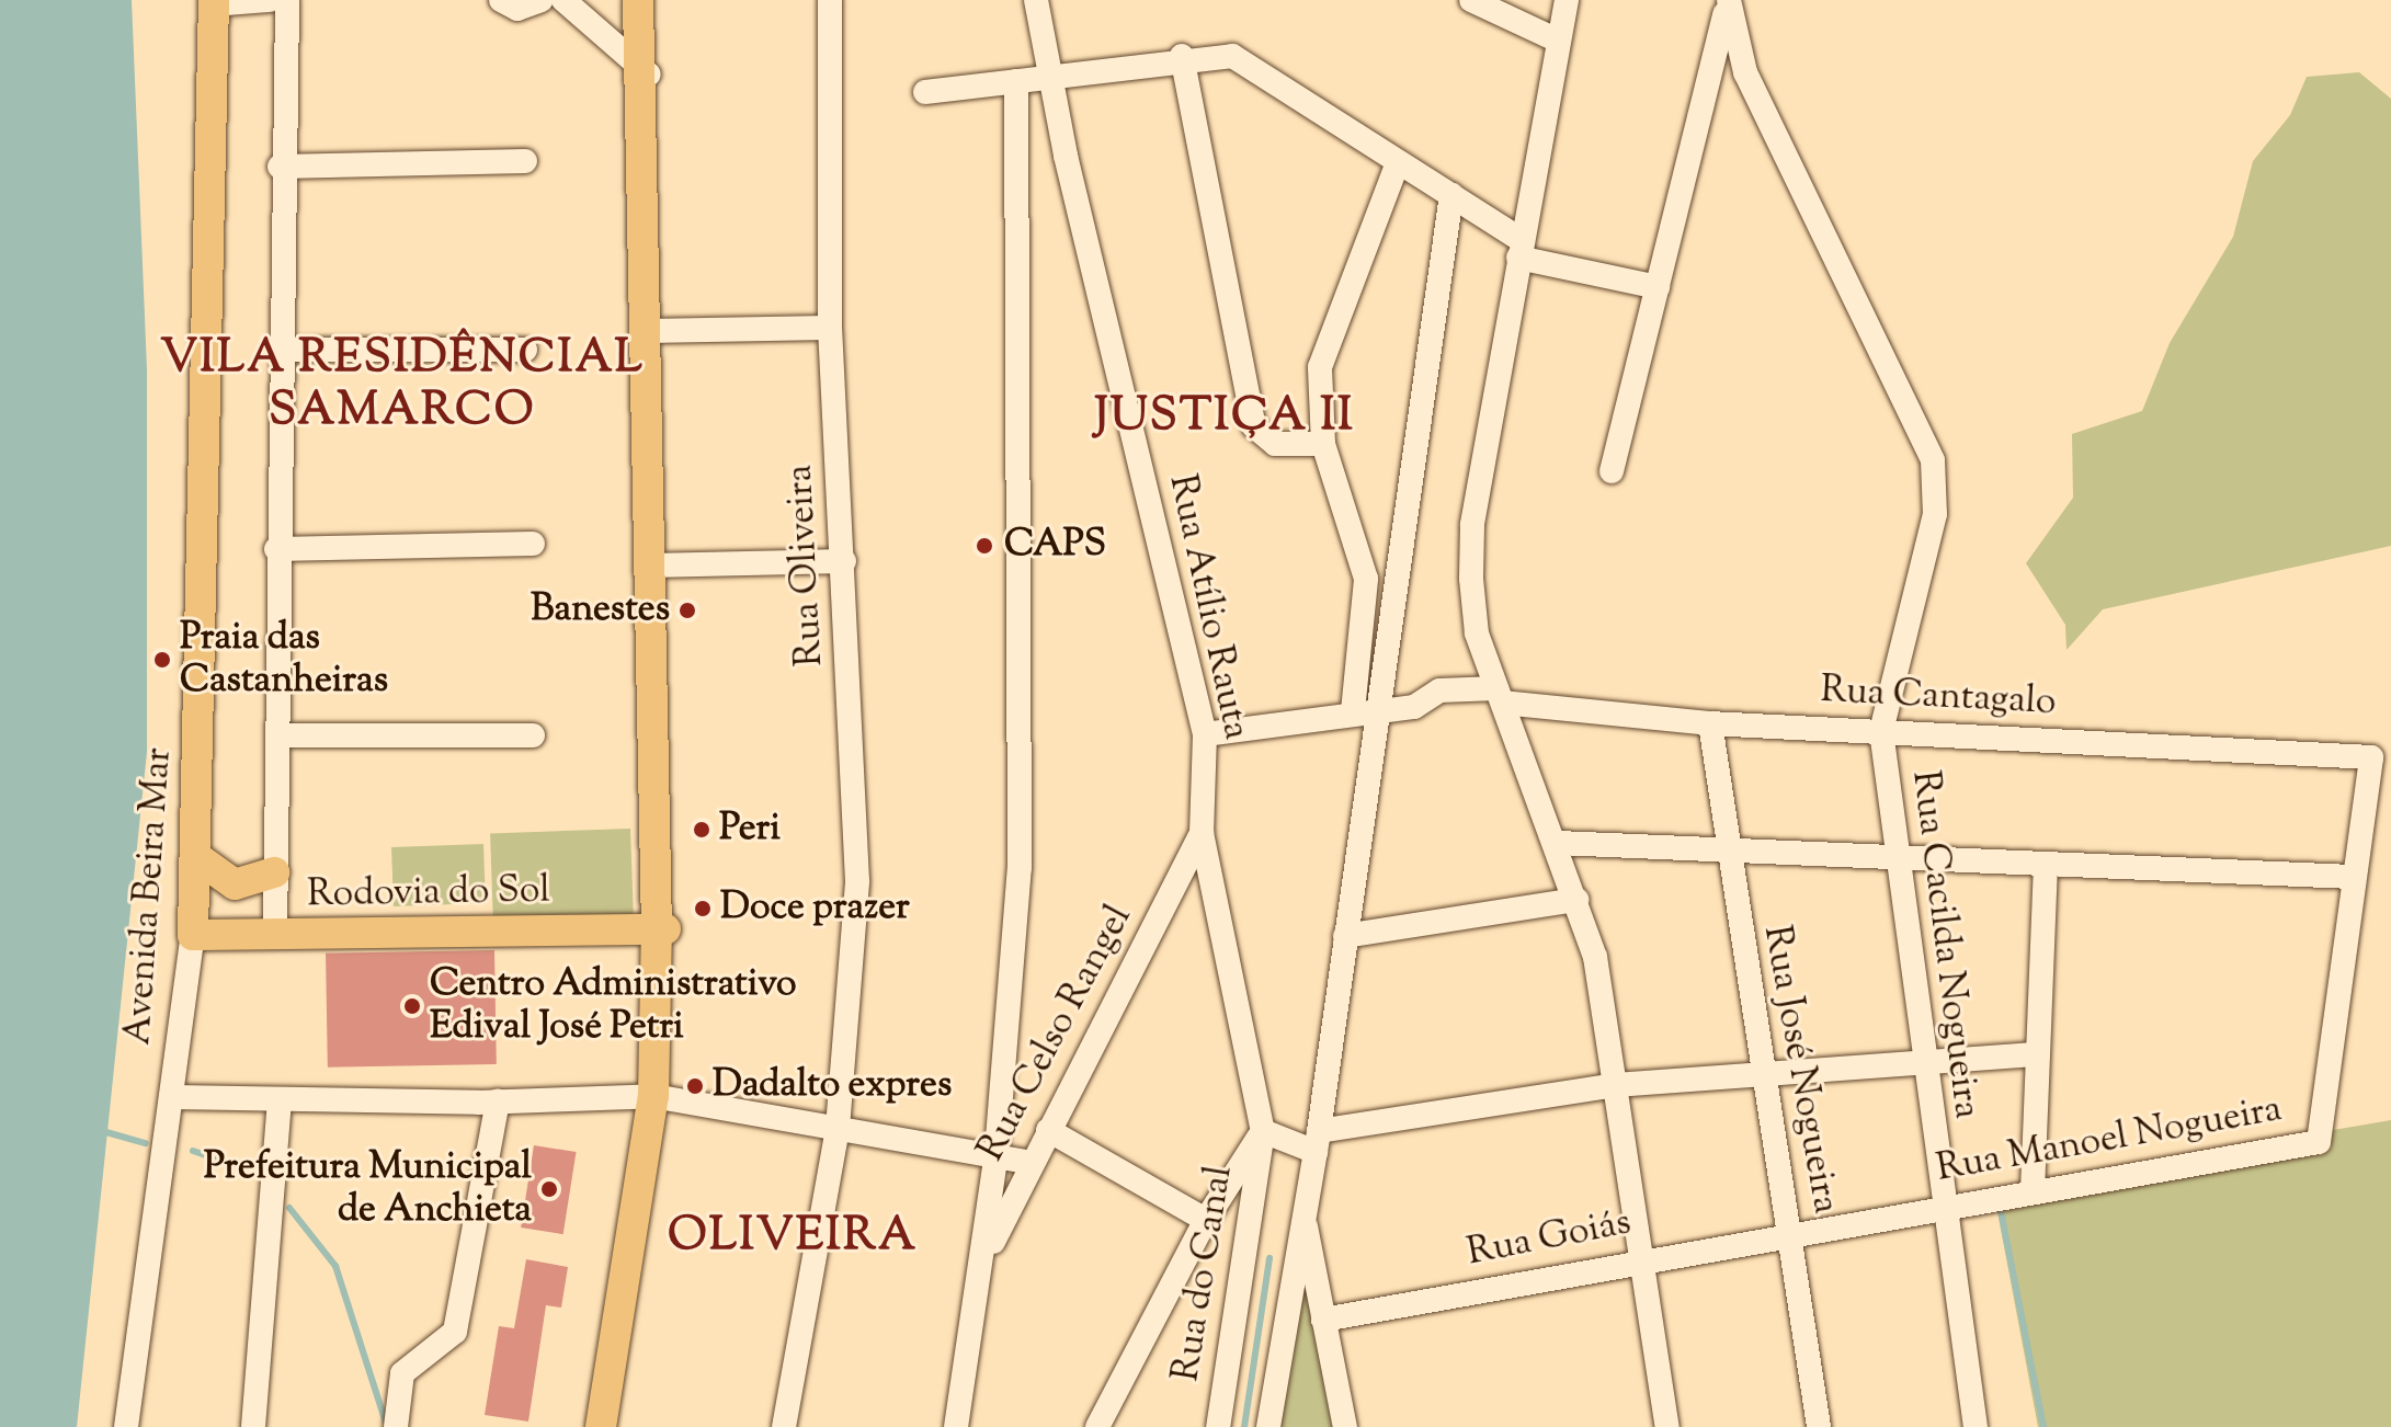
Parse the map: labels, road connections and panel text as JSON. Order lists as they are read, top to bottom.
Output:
{
  "streets": {
    "main road": ["Rodovia do Sol", "Avenida Beira Mar"],
    "street": [
      "Rua Oliveira",
      "Rua Atílio Rauta",
      "Rua Cantagalo",
      "Rua Cacilda Nogueira",
      "Rua Celso Rangel",
      "Rua José Nogueira",
      "Rua Manoel Nogueira",
      "Rua Goiás",
      "Rua do Canal"
    ]
  },
  "crossings": [
    ["Rua Atílio Rauta", "Rua Cantagalo"],
    ["Rua Atílio Rauta", "Rua Celso Rangel"],
    ["Rua Atílio Rauta", "Rua do Canal"],
    ["Rua Cantagalo", "Rua Cacilda Nogueira"],
    ["Rua Cantagalo", "Rua José Nogueira"],
    ["Rua Cantagalo", "Rua Manoel Nogueira"],
    ["Rodovia do Sol", "Avenida Beira Mar"],
    ["Rua Cacilda Nogueira", "Rua Manoel Nogueira"],
    ["Rua José Nogueira", "Rua Manoel Nogueira"],
    ["Rua José Nogueira", "Rua Goiás"],
    ["Rua Manoel Nogueira", "Rua Goiás"]
  ],
  "districts": ["VILA RESIDÊNCIAL SAMARCO", "JUSTIÇA II", "OLIVEIRA"],
  "places": [
    "CAPS",
    "Banestes",
    "Praia das Castanheiras",
    "Peri",
    "Doce prazer",
    "Centro Administrativo Edival José Petri",
    "Dadalto expres",
    "Prefeitura Municipal de Anchieta"
  ]
}
